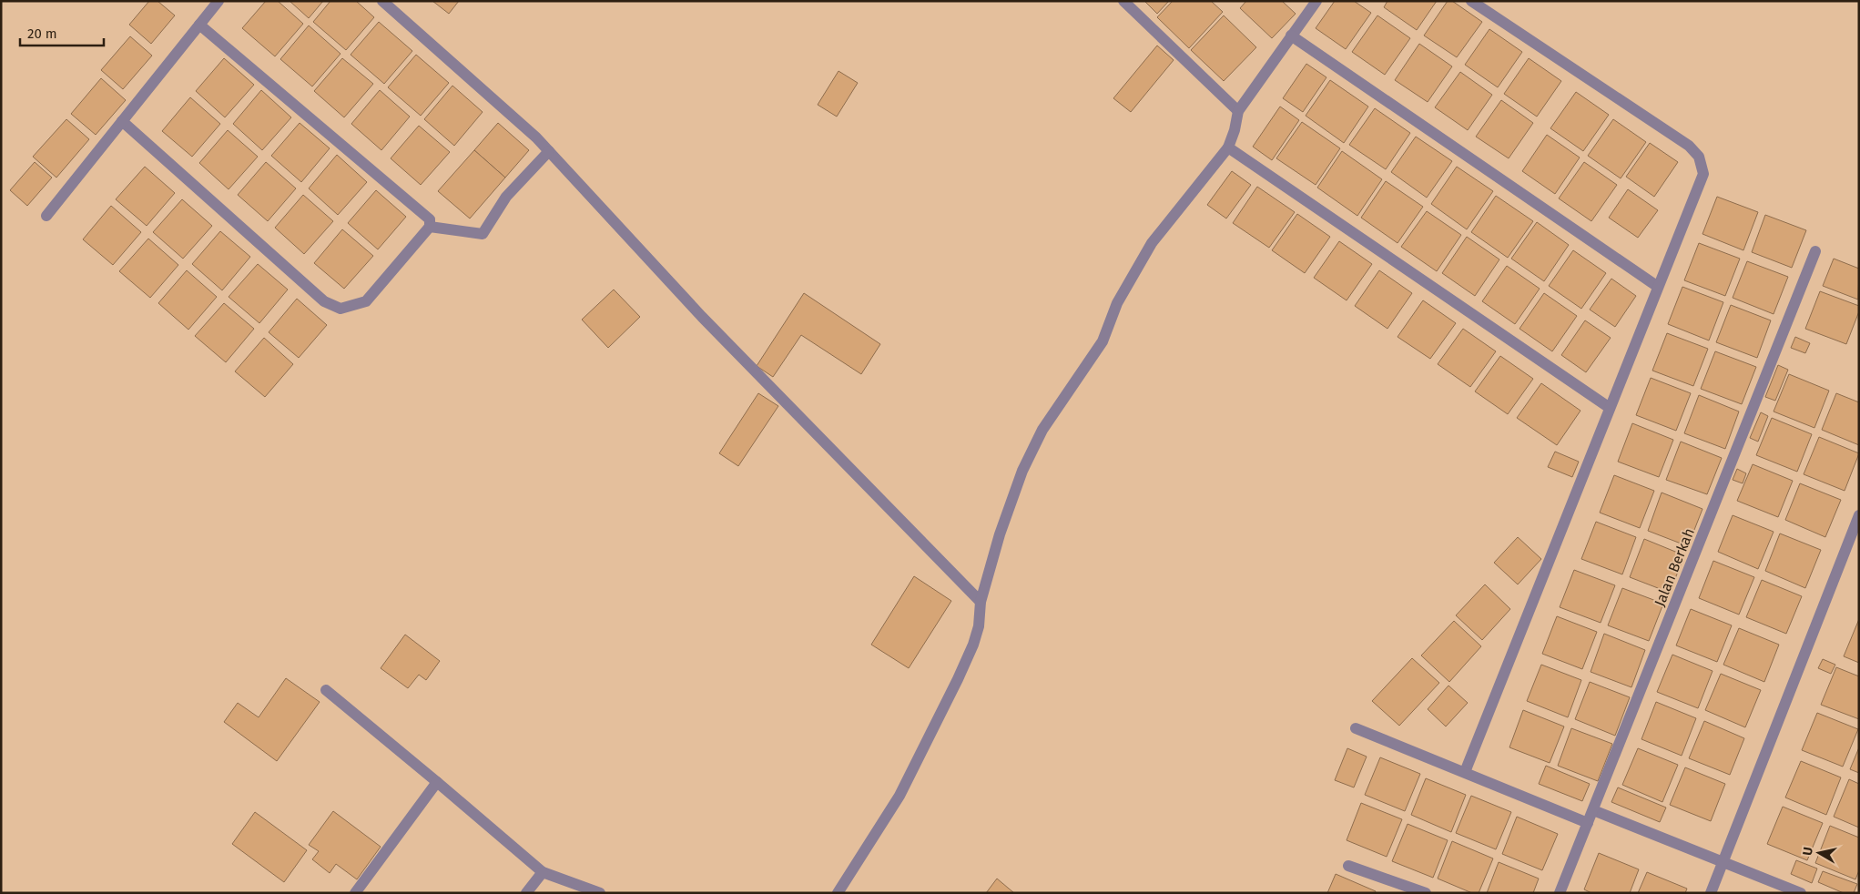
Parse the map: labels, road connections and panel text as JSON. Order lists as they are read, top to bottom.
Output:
{
  "streets": {
    "street": ["Jalan Berkah"]
  },
  "scale_bar": "20 m",
  "north": "left"
}
